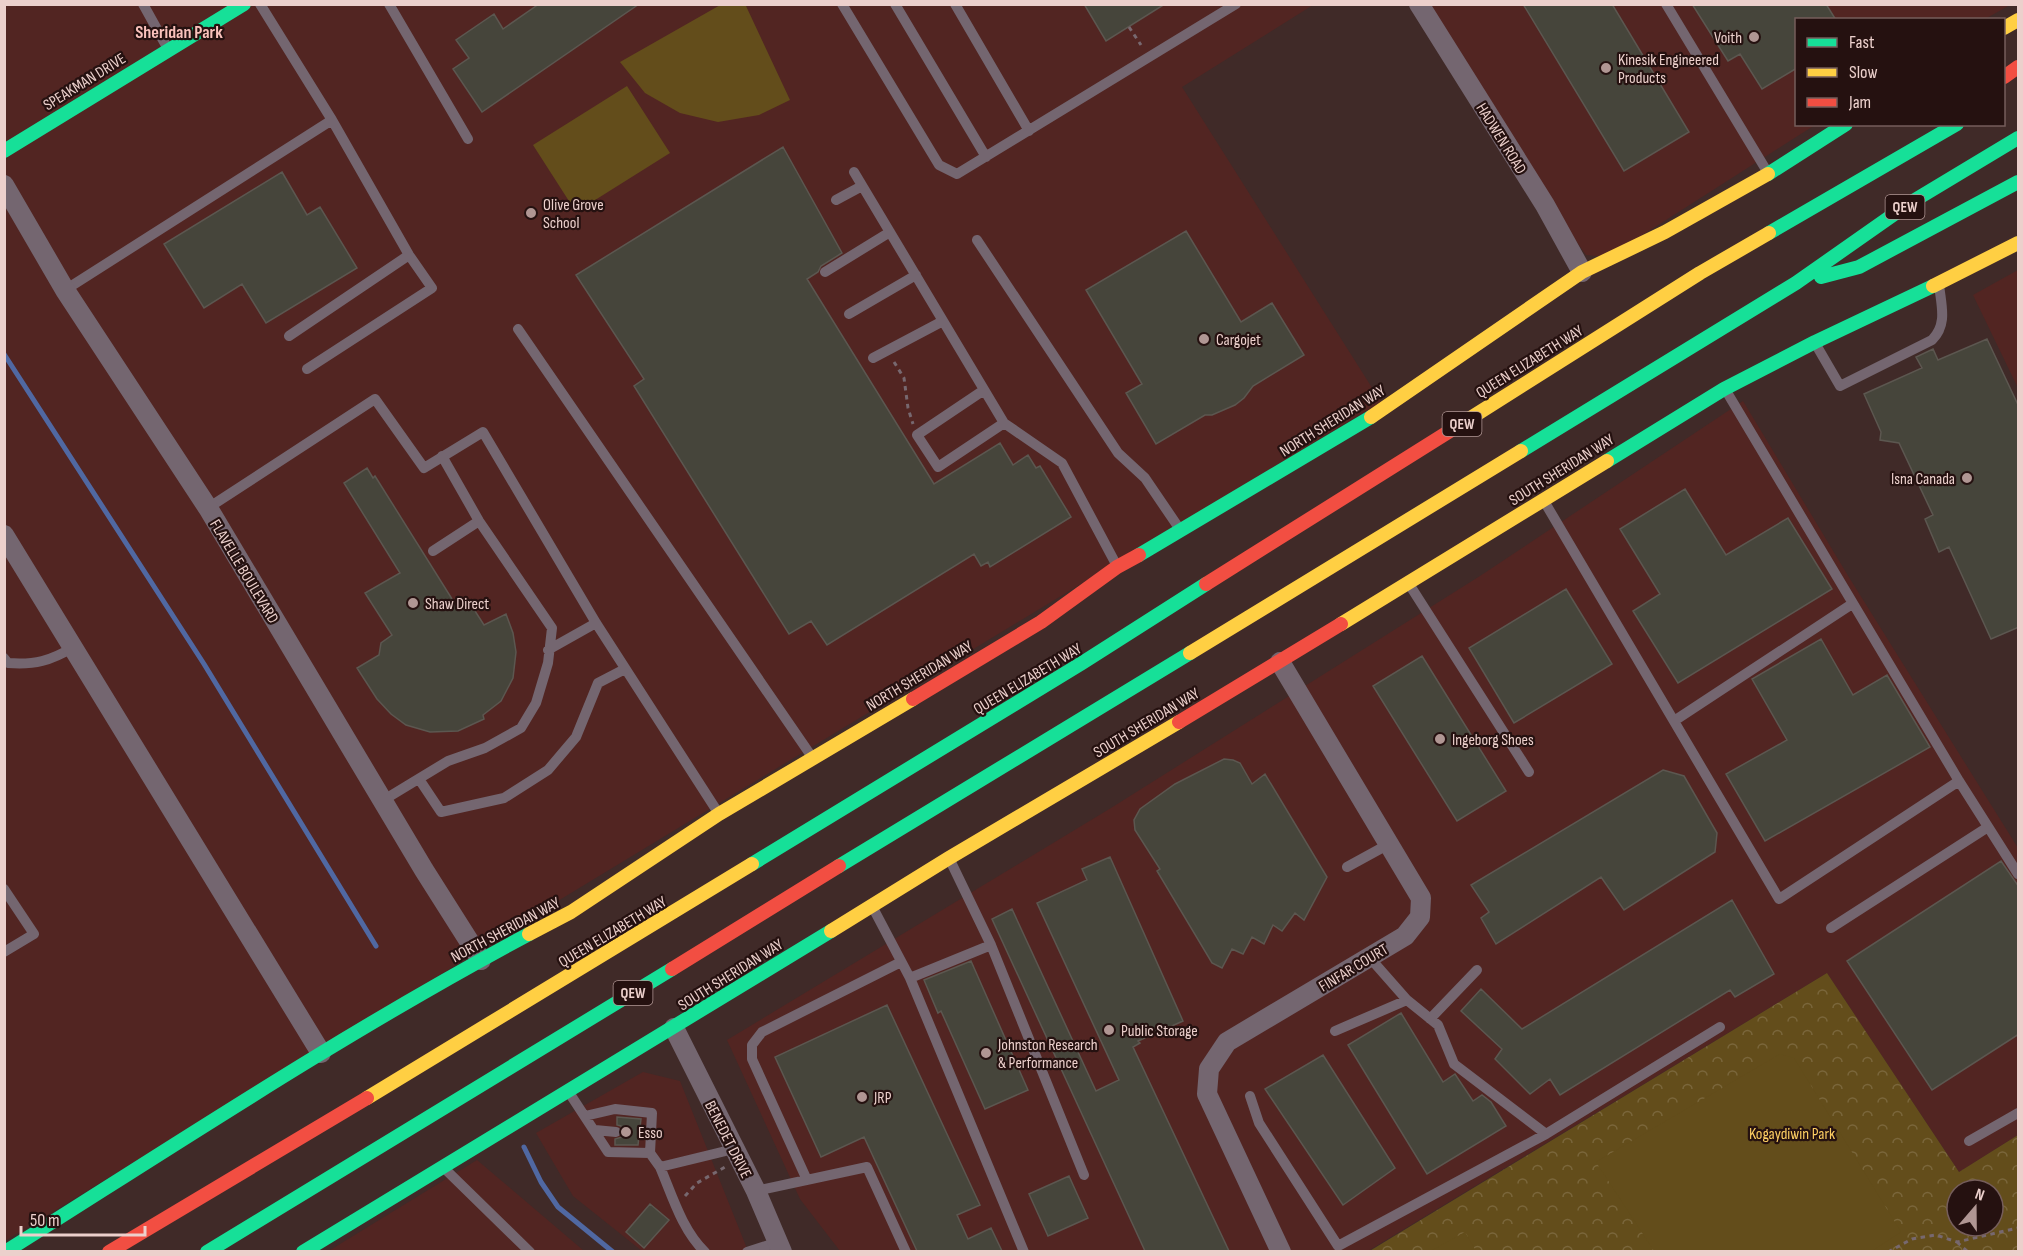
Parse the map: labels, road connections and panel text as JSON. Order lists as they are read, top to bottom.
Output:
{
  "streets": {
    "main road": [
      "SPEAKMAN DRIVE",
      "QEW",
      "QUEEN ELIZABETH WAY",
      "NORTH SHERIDAN WAY",
      "SOUTH SHERIDAN WAY"
    ],
    "street": [
      "HADWEN ROAD",
      "FLAVELLE BOULEVARD",
      "FINFAR COURT",
      "BENEDET DRIVE"
    ]
  },
  "crossings": [
    ["HADWEN ROAD", "NORTH SHERIDAN WAY"],
    ["NORTH SHERIDAN WAY", "FLAVELLE BOULEVARD"],
    ["SOUTH SHERIDAN WAY", "FINFAR COURT"],
    ["SOUTH SHERIDAN WAY", "BENEDET DRIVE"]
  ],
  "districts": ["Sheridan Park"],
  "parks": ["Kogaydiwin Park"],
  "places": [
    "Voith",
    "Kinesik Engineered Products",
    "Olive Grove School",
    "Cargojet",
    "Isna Canada",
    "Shaw Direct",
    "Ingeborg Shoes",
    "Public Storage",
    "Johnston Research & Performance",
    "JRP",
    "Esso"
  ],
  "legend": ["Fast", "Slow", "Jam"],
  "scale_bar": "50 m",
  "north": "top"
}
